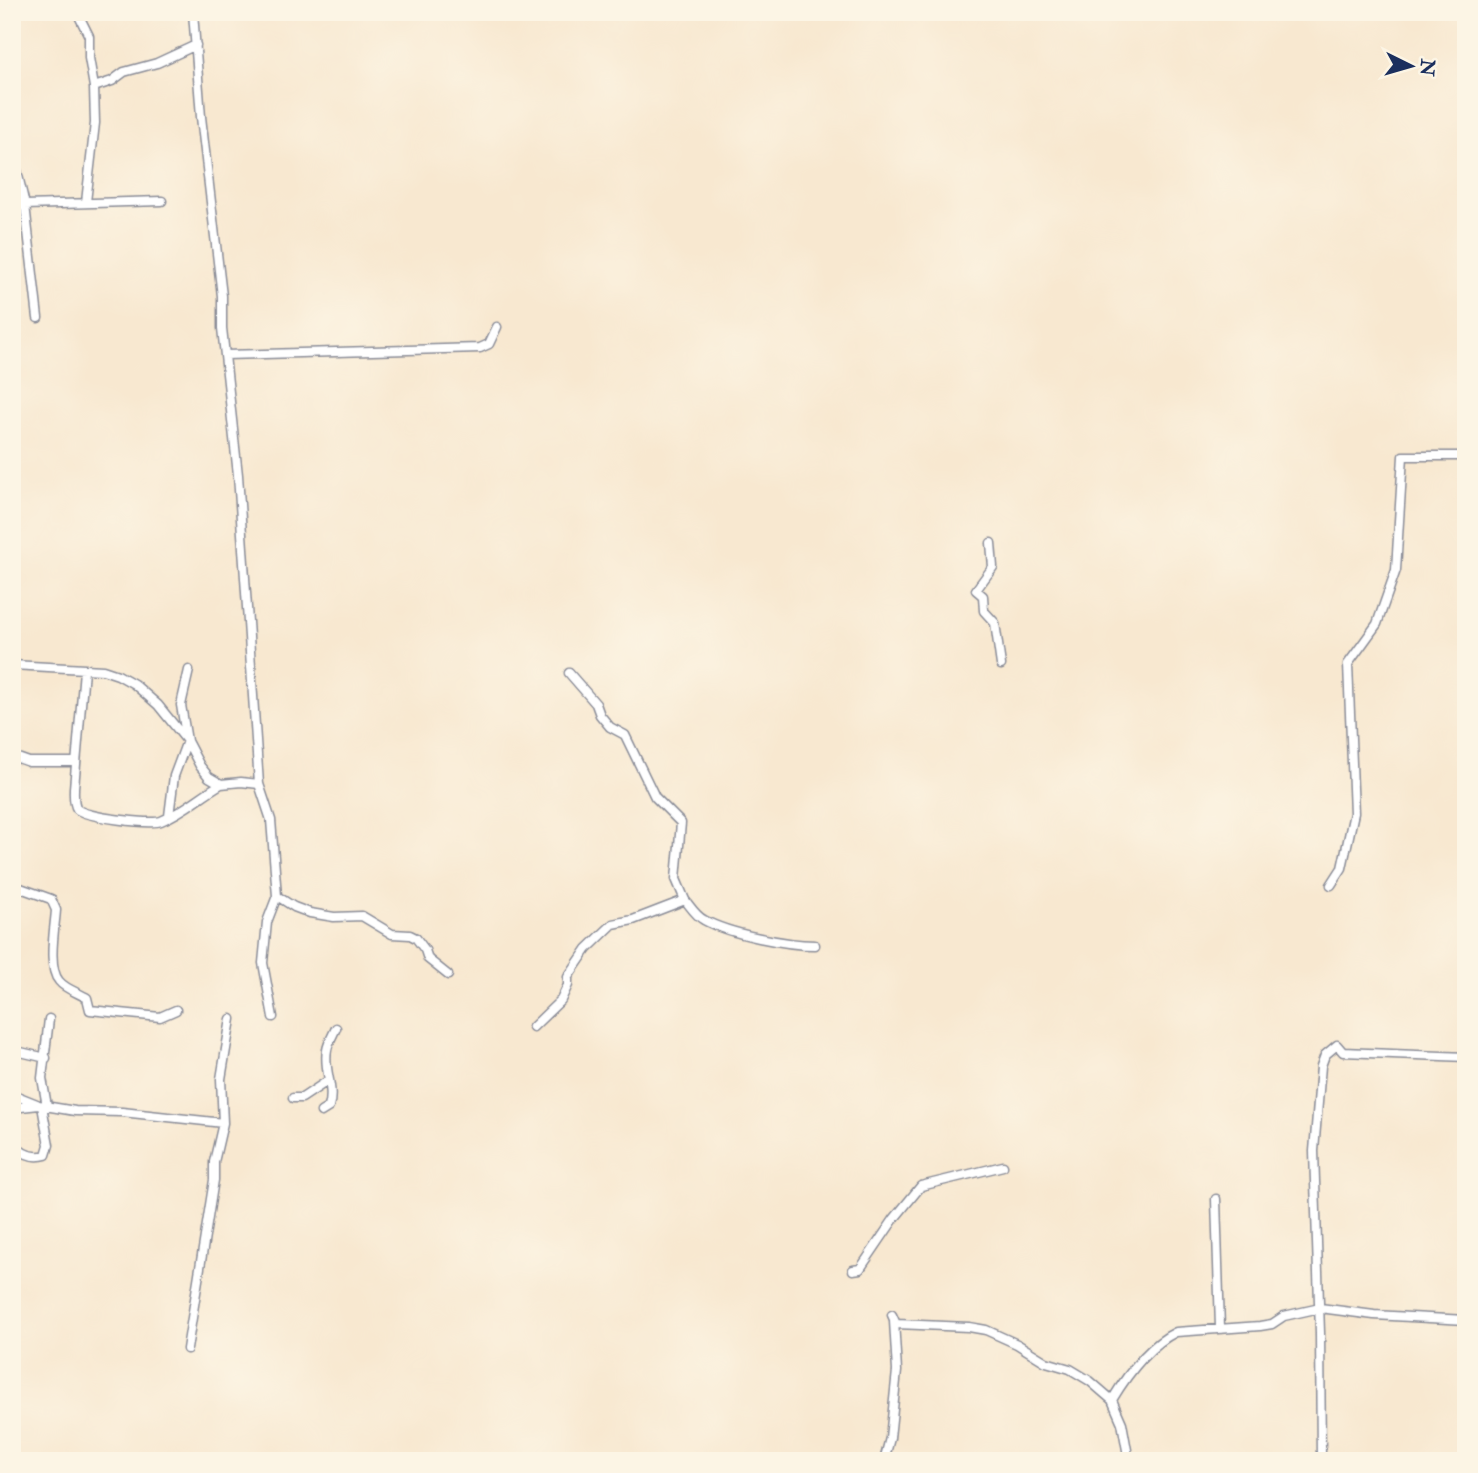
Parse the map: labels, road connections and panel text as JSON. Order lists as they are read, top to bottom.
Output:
{
  "north": "right"
}
